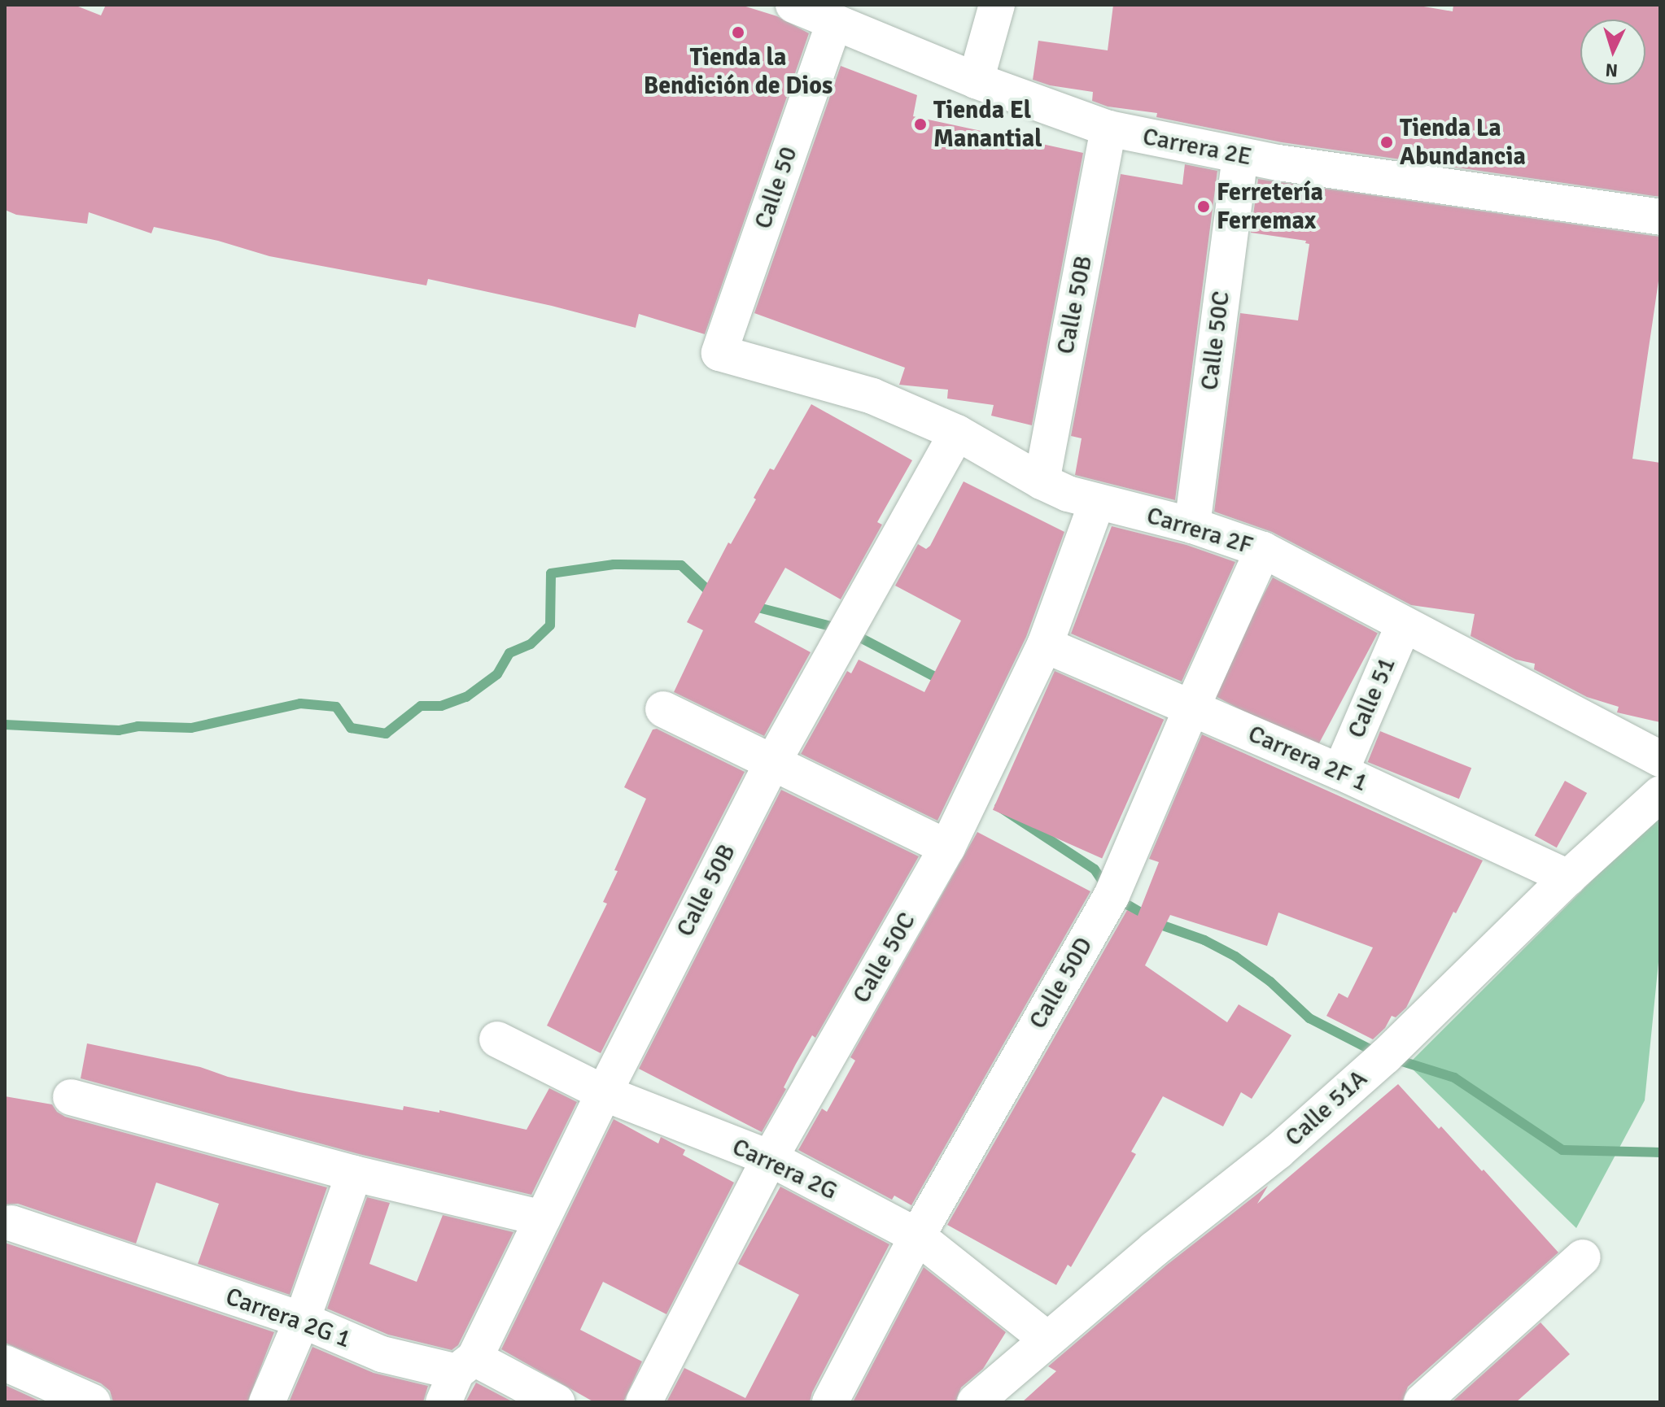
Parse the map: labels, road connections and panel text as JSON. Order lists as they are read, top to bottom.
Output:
{
  "streets": {
    "street": [
      "Carrera 2E",
      "Calle 50",
      "Calle 50B",
      "Calle 50C",
      "Carrera 2F",
      "Calle 51",
      "Carrera 2F 1",
      "Calle 50D",
      "Calle 51A",
      "Carrera 2G",
      "Carrera 2G 1"
    ]
  },
  "crossings": [
    ["Carrera 2E", "Calle 50"],
    ["Carrera 2E", "Calle 50B"],
    ["Carrera 2E", "Calle 50C"],
    ["Calle 50", "Carrera 2F"],
    ["Calle 50B", "Carrera 2F"],
    ["Calle 50B", "Carrera 2G"],
    ["Calle 50B", "Carrera 2G 1"],
    ["Calle 50C", "Carrera 2F"],
    ["Calle 50C", "Carrera 2F 1"],
    ["Calle 50C", "Carrera 2G"],
    ["Carrera 2F", "Calle 51"],
    ["Carrera 2F", "Calle 50D"],
    ["Calle 51", "Carrera 2F 1"],
    ["Carrera 2F 1", "Calle 50D"],
    ["Carrera 2F 1", "Calle 51A"],
    ["Calle 50D", "Carrera 2G"],
    ["Calle 51A", "Carrera 2G"]
  ],
  "places": [
    "Tienda la Bendición de Dios",
    "Tienda El Manantial",
    "Tienda La Abundancia",
    "Ferretería Ferremax"
  ],
  "north": "bottom"
}
